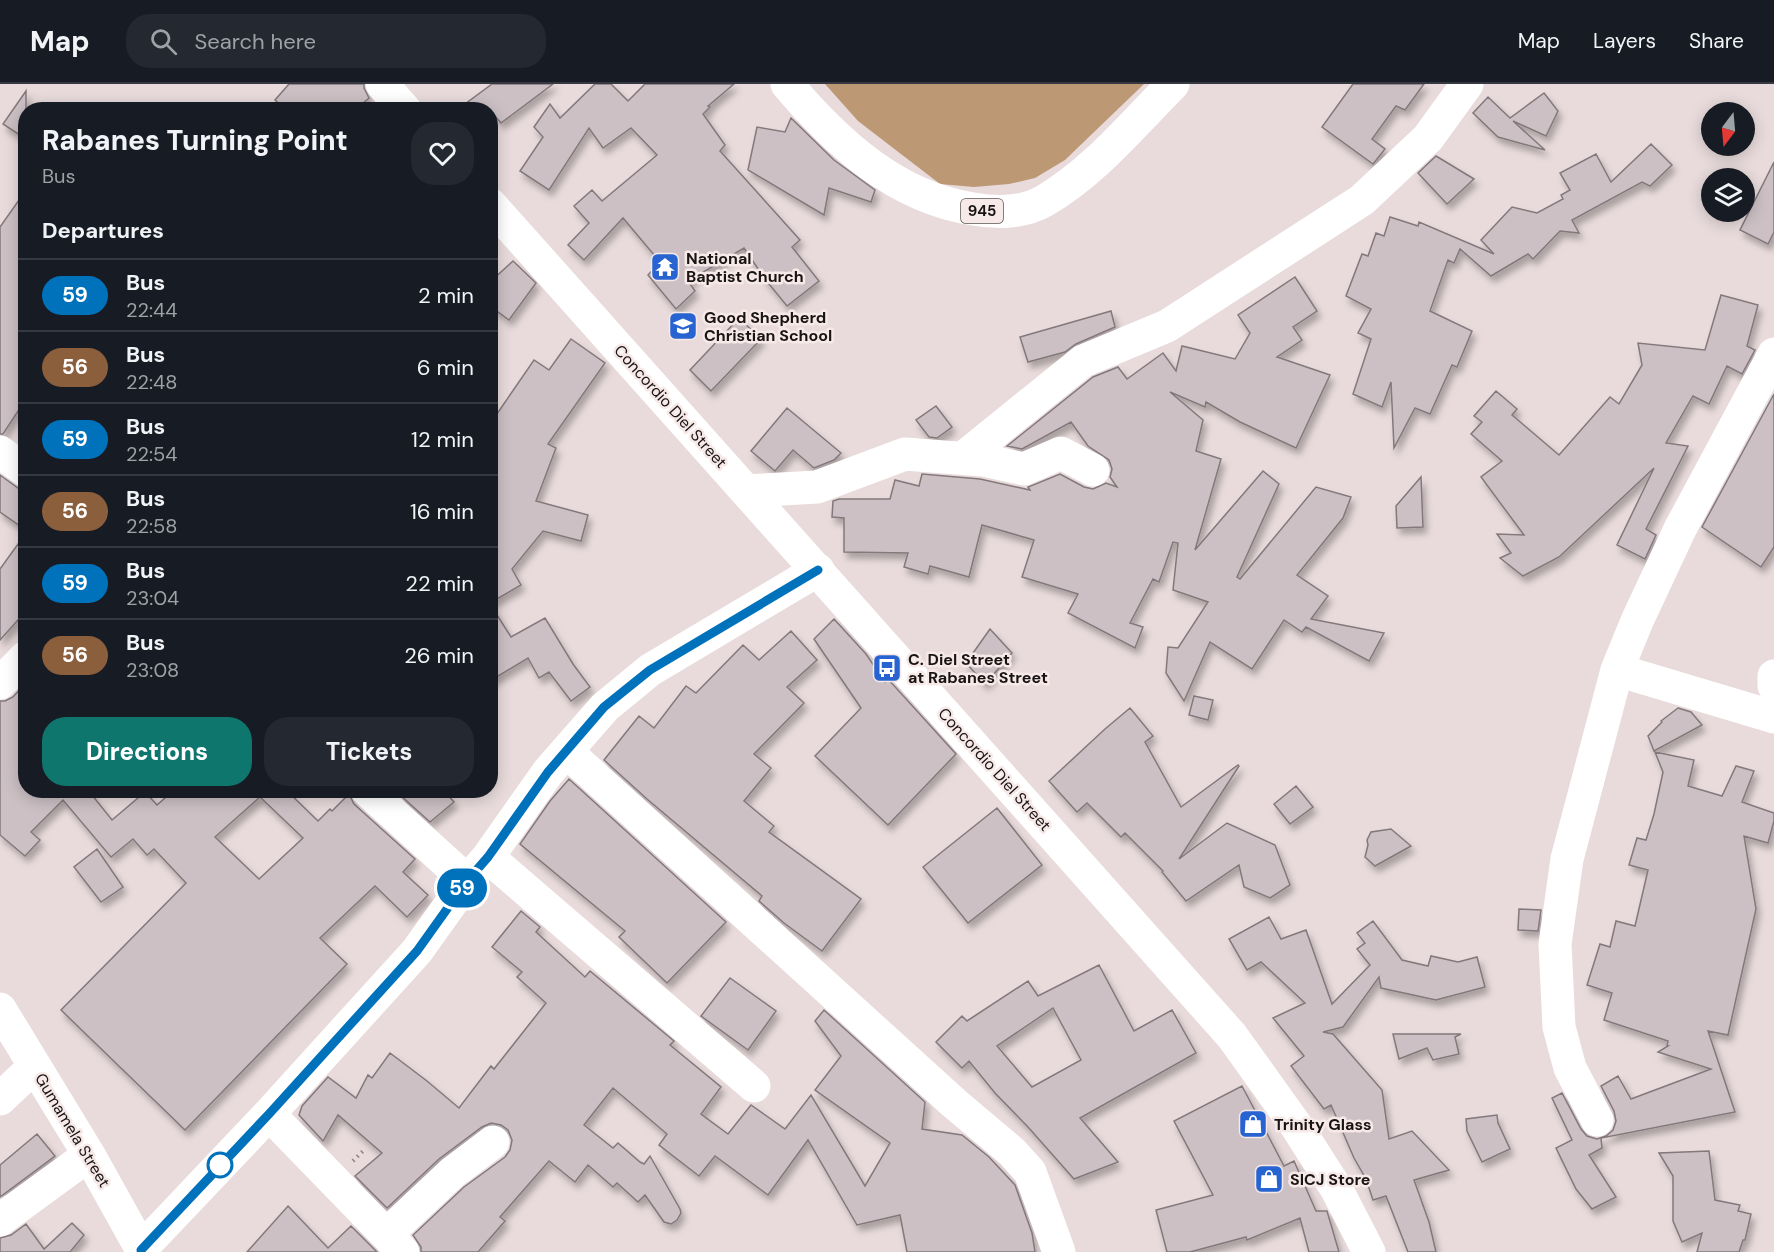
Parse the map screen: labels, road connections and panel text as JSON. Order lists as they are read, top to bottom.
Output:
{
  "streets": {
    "street": ["945", "Concordio Diel Street", "Gumamela Street"]
  },
  "places": {
    "temple": ["National Baptist Church"],
    "school or university": ["Good Shepherd Christian School"],
    "bus stop": ["C. Diel Street at Rabanes Street"],
    "shop": ["Trinity Glass", "SICJ Store"]
  },
  "lines": ["bus line 59"],
  "north": "bottom",
  "page": {
    "header": "Map",
    "search": "Search here",
    "nav": ["Map", "Layers", "Share"],
    "on_map": "59",
    "heading": [
      ["Rabanes Turning Point", "Bus"],
      "Departures"
    ],
    "list": [
      {
        "mark": "59",
        "name": "Bus",
        "note": "22:44",
        "value": "2 min"
      },
      {
        "mark": "56",
        "name": "Bus",
        "note": "22:48",
        "value": "6 min"
      },
      {
        "mark": "59",
        "name": "Bus",
        "note": "22:54",
        "value": "12 min"
      },
      {
        "mark": "56",
        "name": "Bus",
        "note": "22:58",
        "value": "16 min"
      },
      {
        "mark": "59",
        "name": "Bus",
        "note": "23:04",
        "value": "22 min"
      },
      {
        "mark": "56",
        "name": "Bus",
        "note": "23:08",
        "value": "26 min"
      }
    ],
    "buttons": ["Directions", "Tickets"]
  }
}
